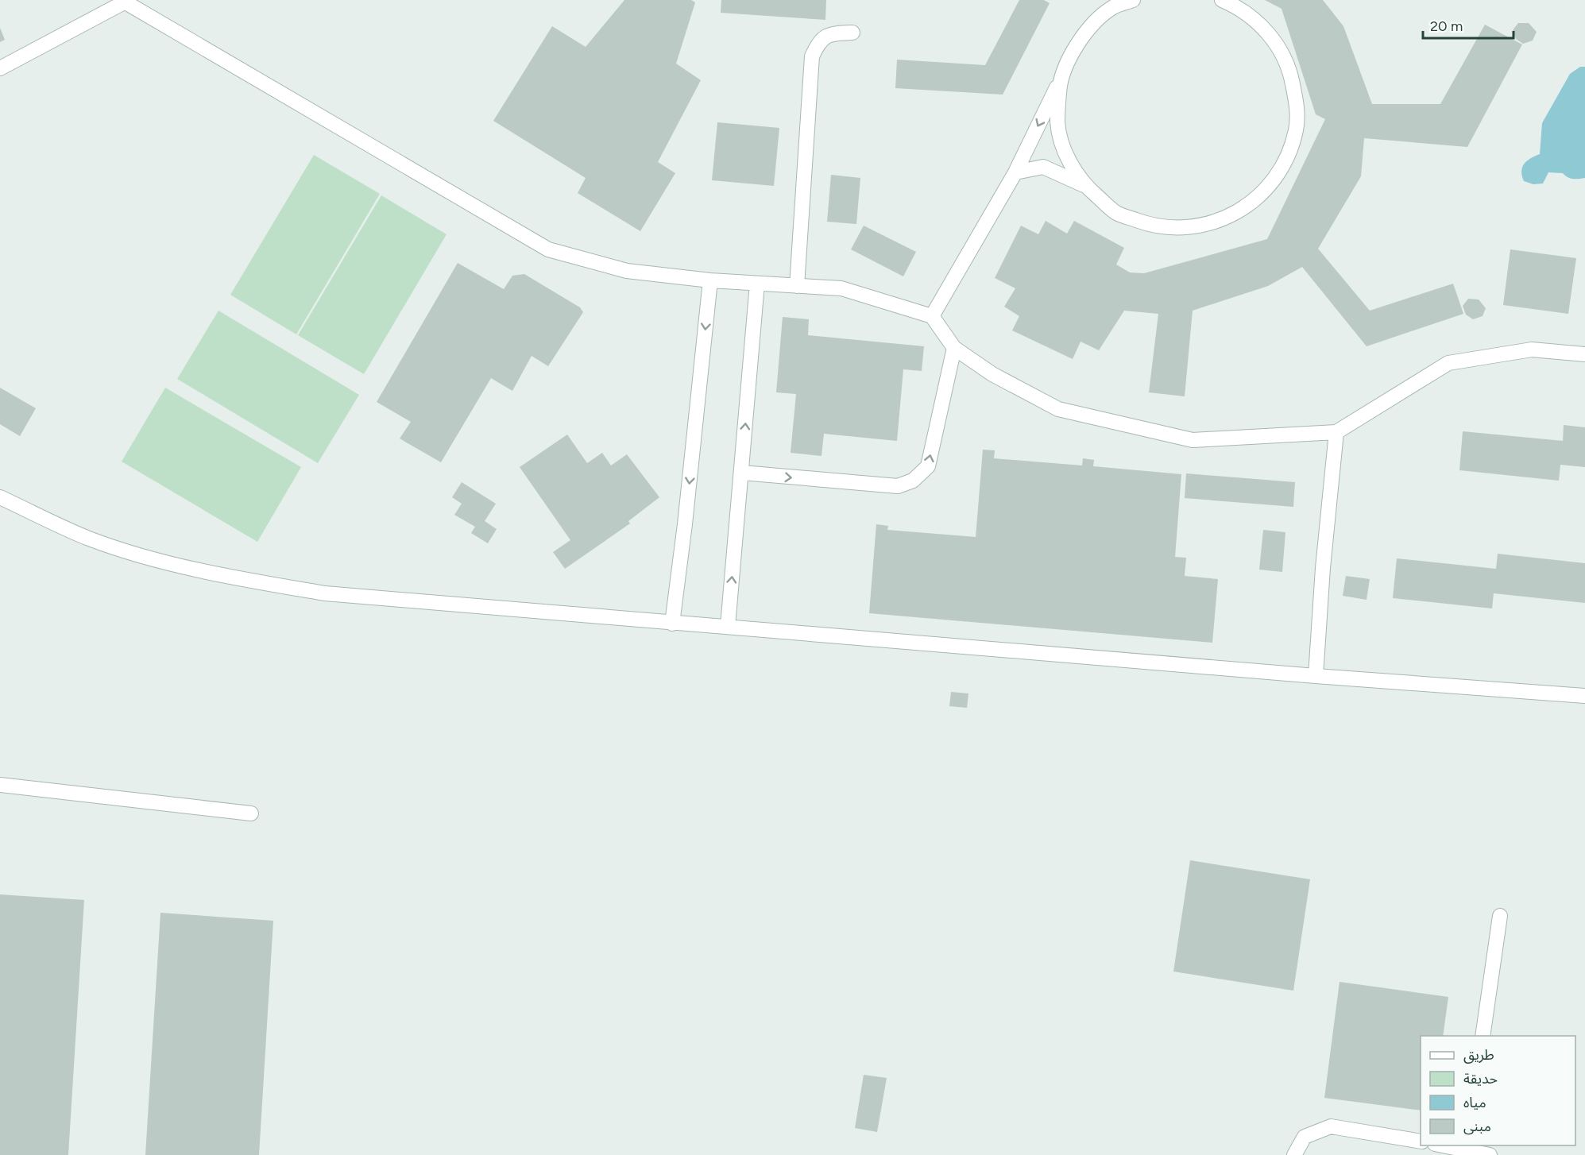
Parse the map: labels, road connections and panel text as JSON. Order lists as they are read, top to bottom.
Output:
{
  "legend": [
    "طريق",
    "حديقة",
    "مياه",
    "مبنى"
  ],
  "scale_bar": "20 m"
}
